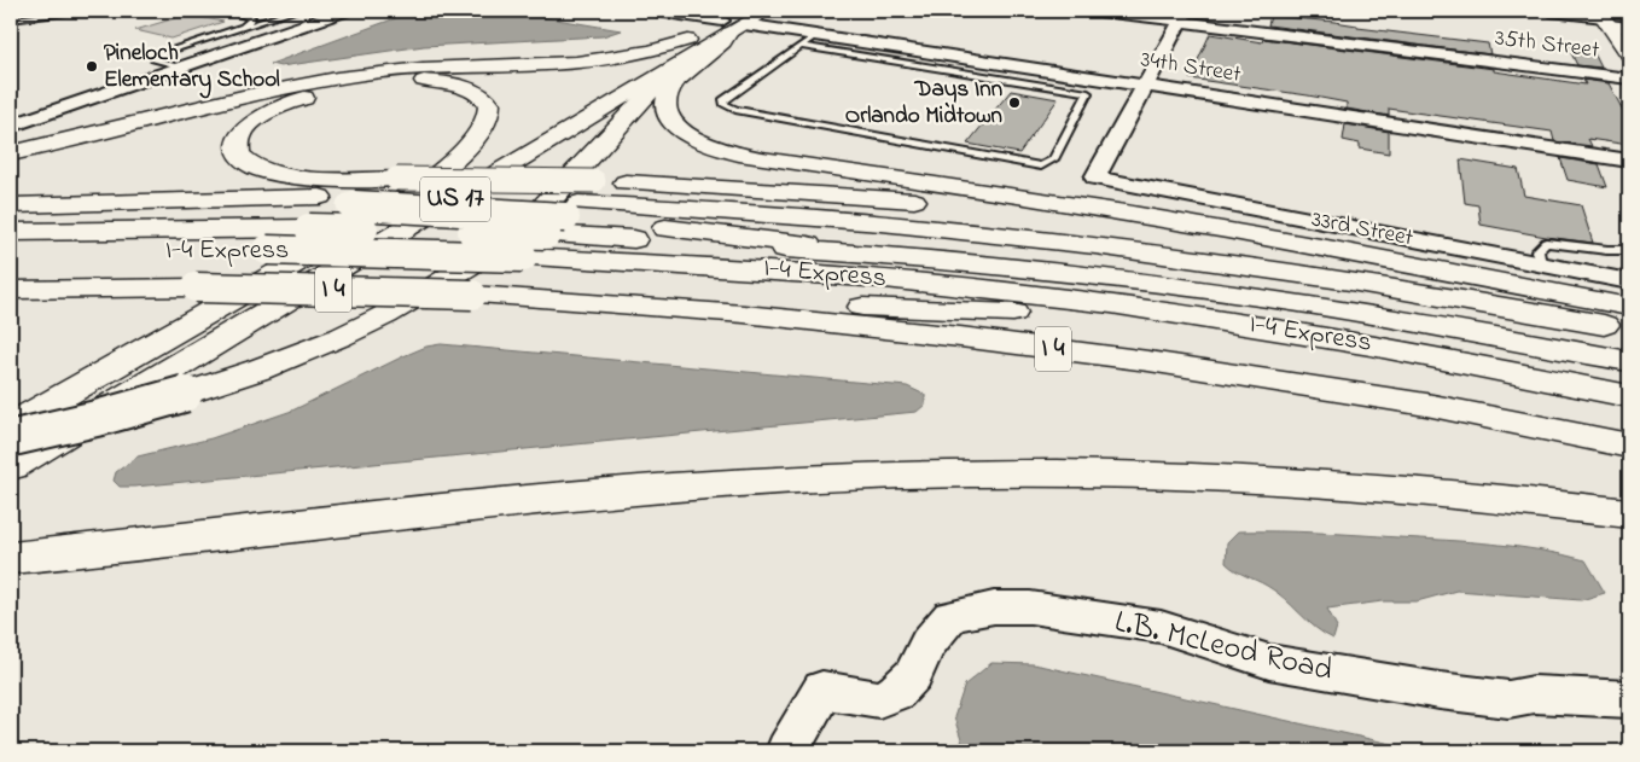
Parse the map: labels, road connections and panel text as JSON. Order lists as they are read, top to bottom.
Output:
{
  "streets": {
    "main road": ["US 17", "I-4 Express", "I 4"],
    "street": [
      "35th Street",
      "34th Street",
      "33rd Street",
      "L.B. McLeod Road"
    ]
  },
  "crossings": [
    ["34th Street", "US 17"],
    ["34th Street", "33rd Street"]
  ],
  "places": ["Pineloch Elementary School", "Days Inn Orlando Midtown"]
}
